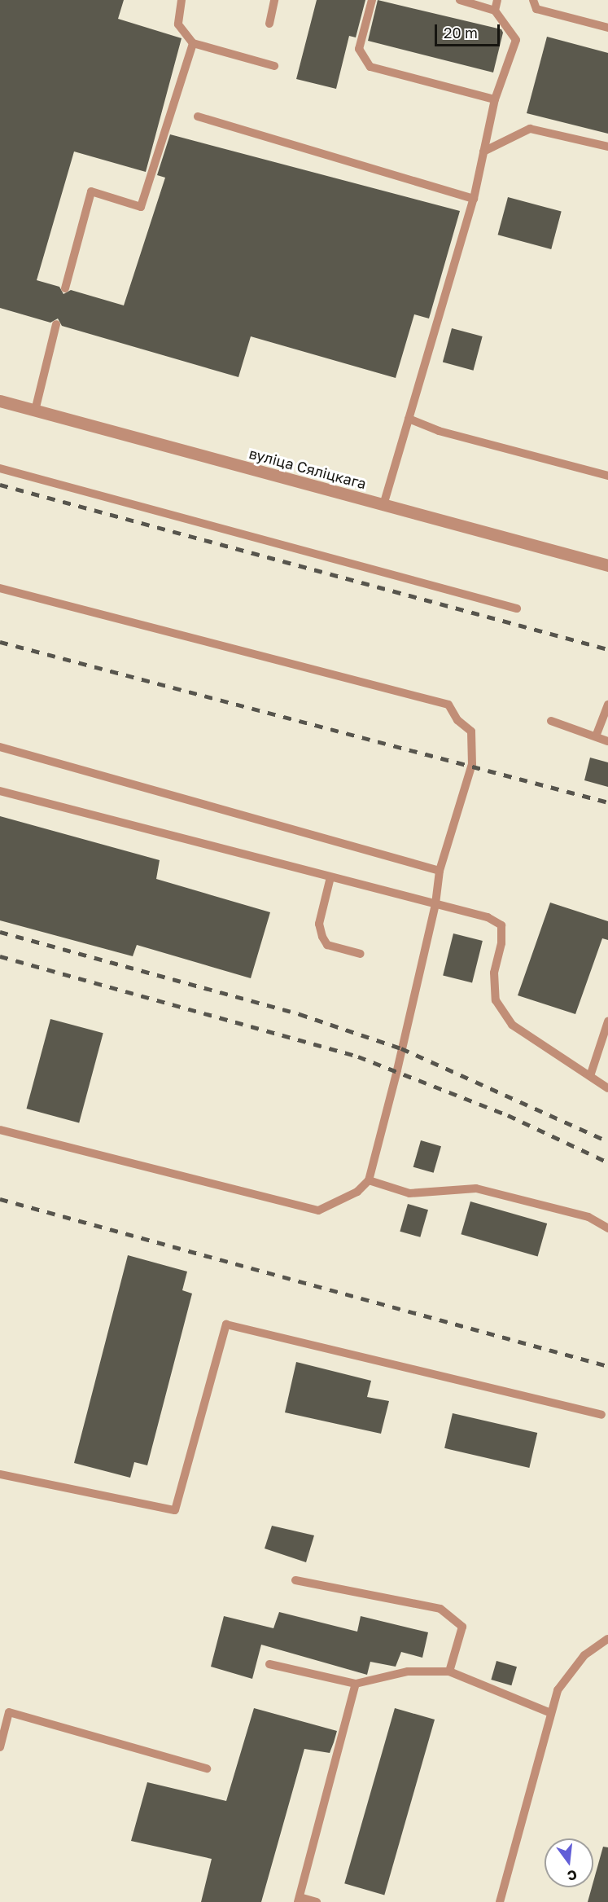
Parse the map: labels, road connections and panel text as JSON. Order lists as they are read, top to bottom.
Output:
{
  "streets": {
    "street": ["вуліца Сяліцкага"]
  },
  "scale_bar": "20 m",
  "north": "bottom"
}
